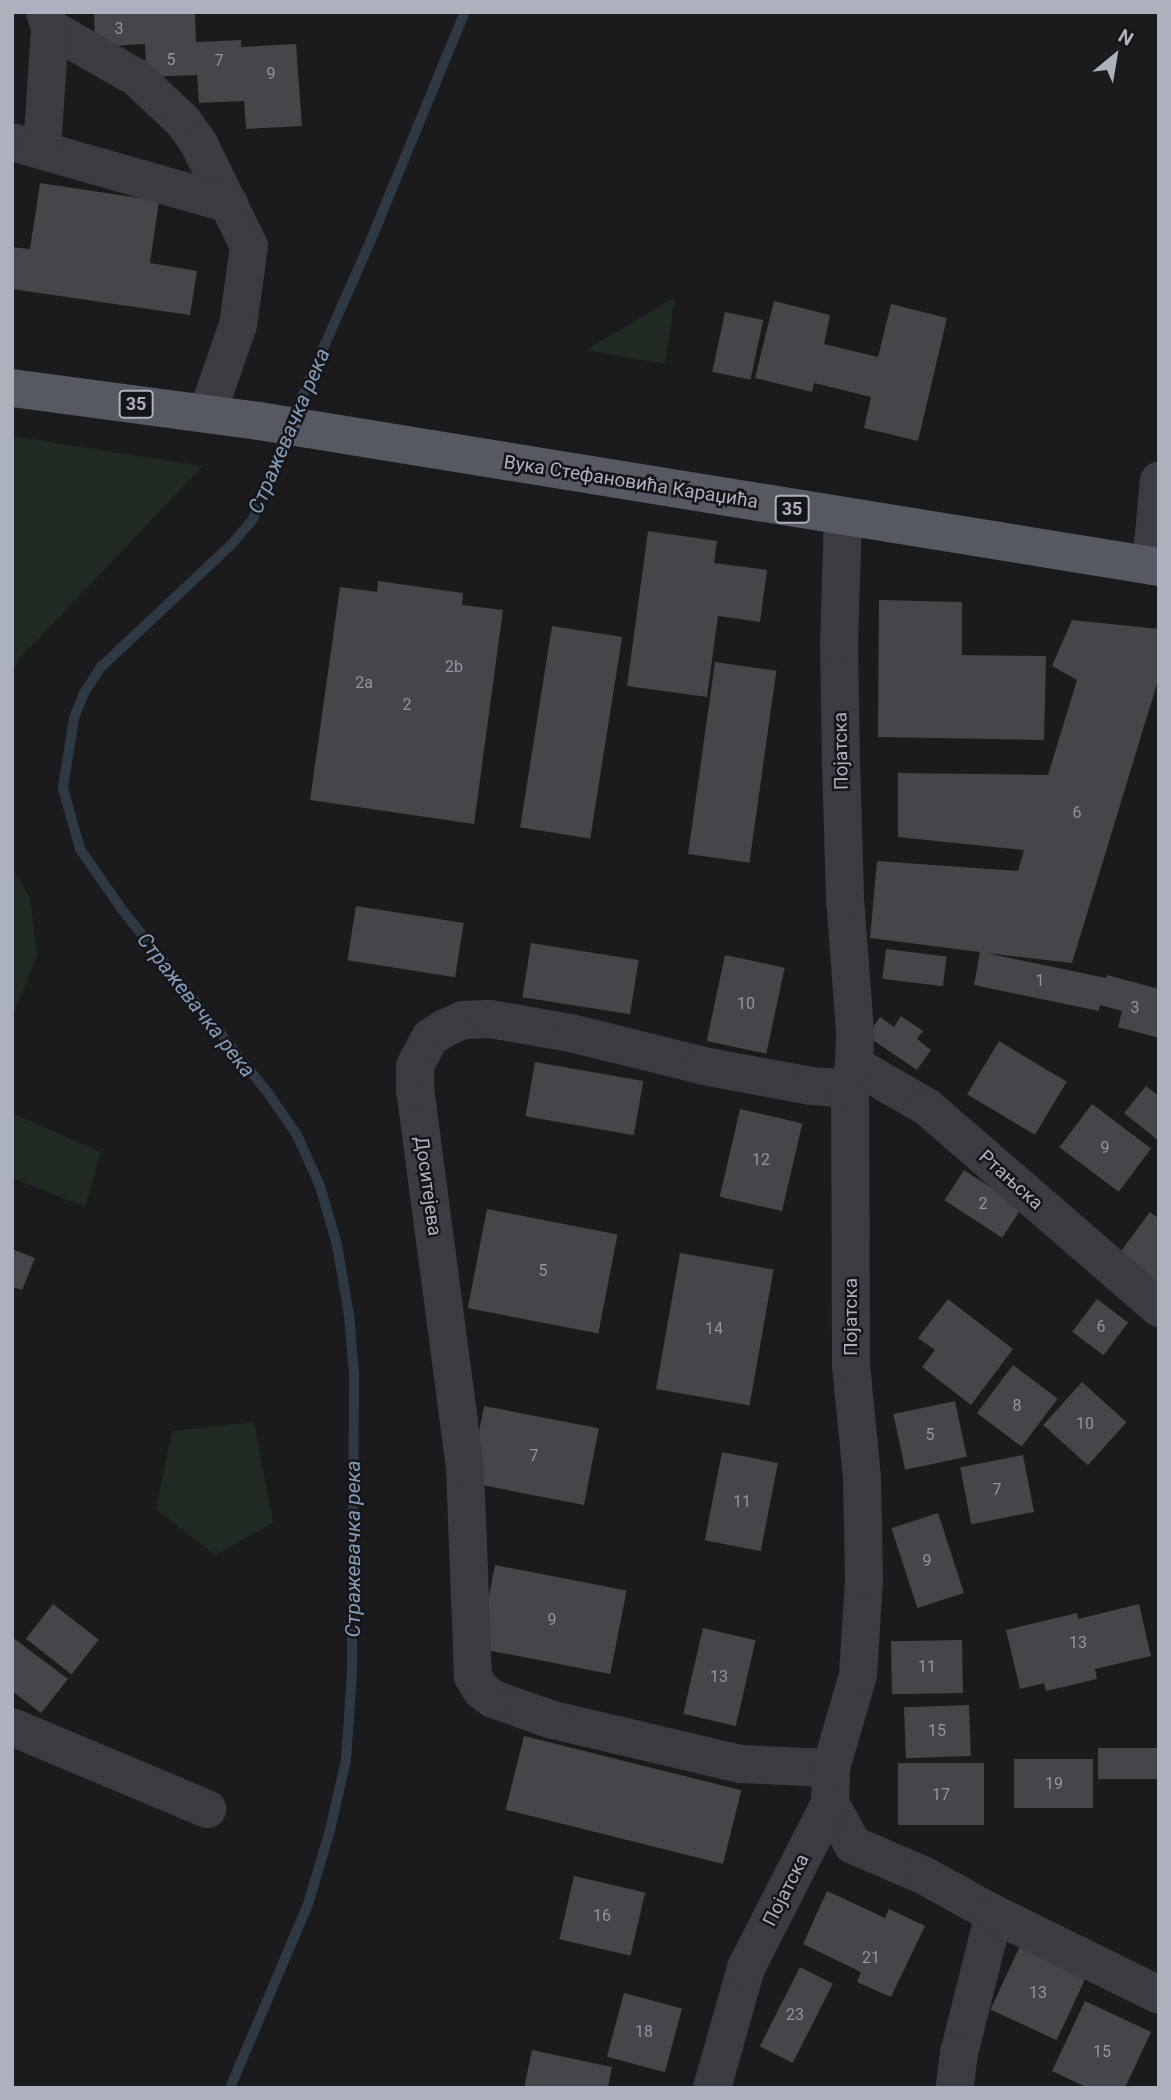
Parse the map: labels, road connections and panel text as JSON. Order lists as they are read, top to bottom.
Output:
{
  "streets": {
    "main road": ["35", "Вука Стефановића Караџића"],
    "street": ["Појатска", "Ртањска", "Доситејева"]
  },
  "crossings": [
    ["35", "Вука Стефановића Караџића"],
    ["Вука Стефановића Караџића", "Појатска"],
    ["Појатска", "Ртањска"],
    ["Појатска", "Доситејева"],
    ["Ртањска", "Доситејева"]
  ],
  "water": ["Стражевачка река"],
  "house_numbers": [
    "3",
    "5",
    "7",
    "9",
    "2b",
    "2a",
    "2",
    "6",
    "1",
    "10",
    "3",
    "9",
    "12",
    "2",
    "5",
    "6",
    "14",
    "8",
    "10",
    "5",
    "7",
    "7",
    "11",
    "9",
    "9",
    "13",
    "11",
    "13",
    "15",
    "19",
    "17",
    "16",
    "21",
    "13",
    "23",
    "18",
    "15"
  ],
  "north": "top right"
}
